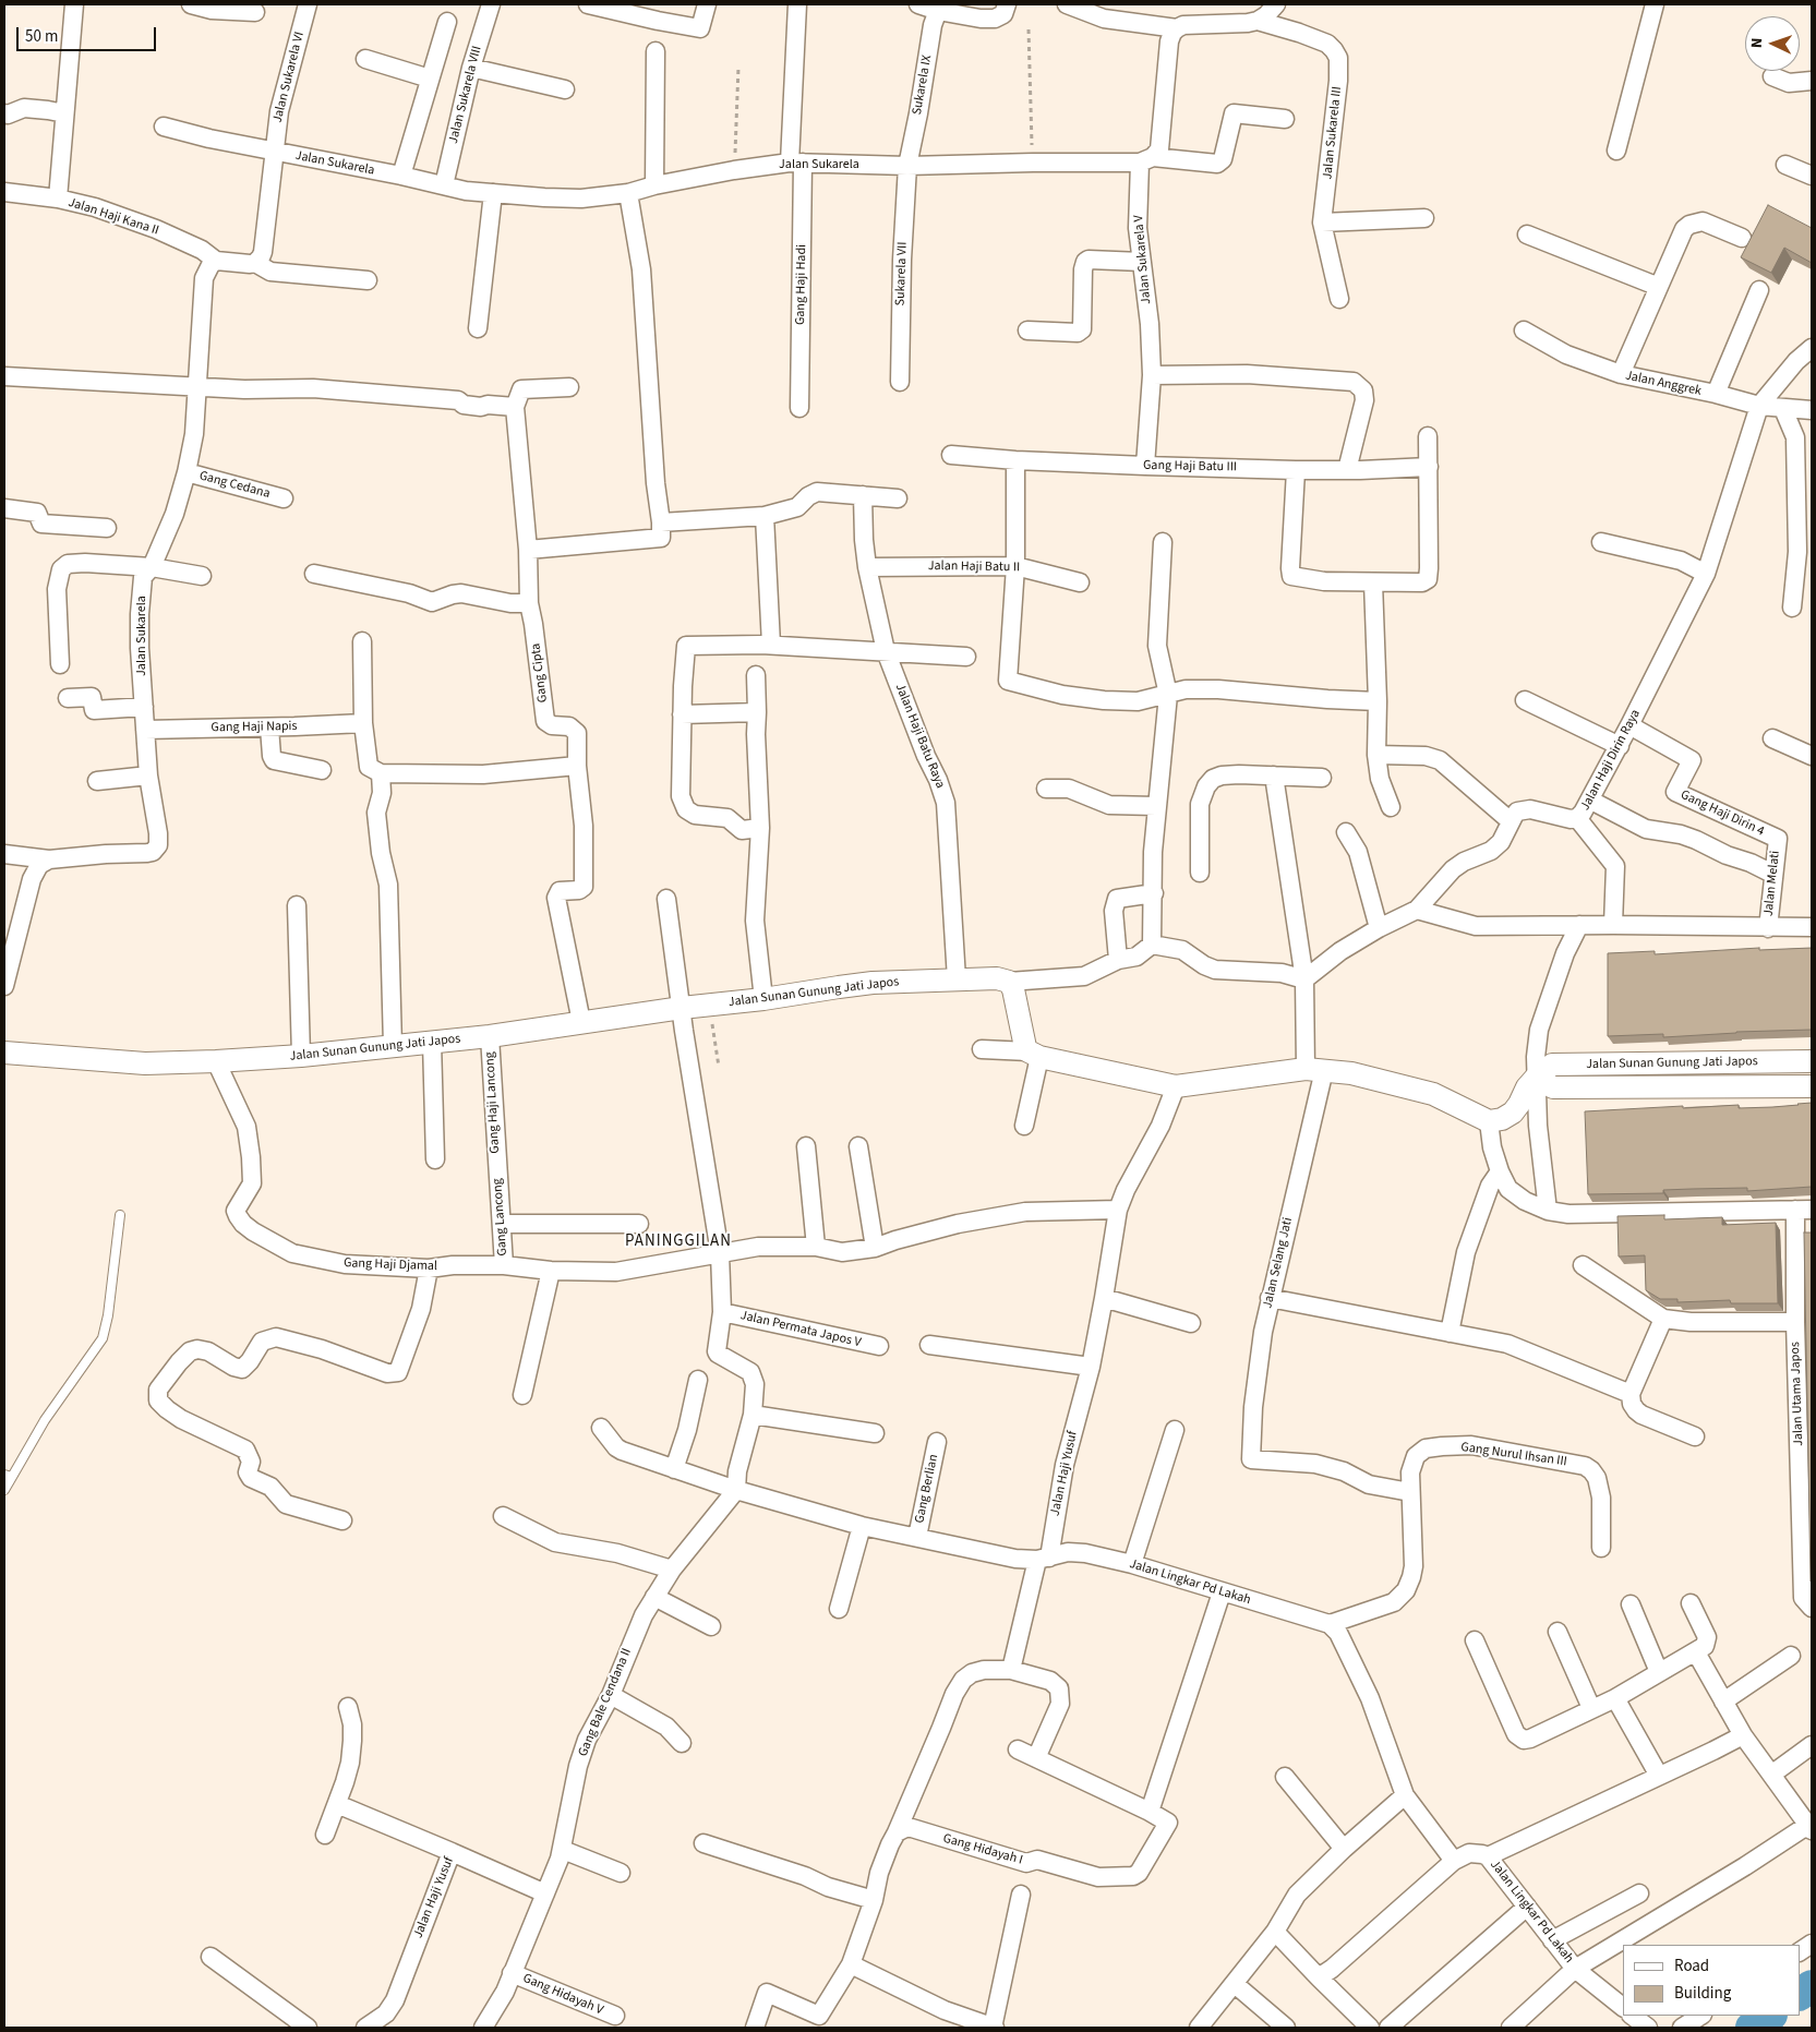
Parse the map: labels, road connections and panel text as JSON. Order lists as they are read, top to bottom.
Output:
{
  "streets": {
    "street": [
      "Jalan Sukarela VI",
      "Sukarela IX",
      "Jalan Sukarela VIII",
      "Jalan Sukarela III",
      "Jalan Sukarela",
      "Jalan Haji Kana II",
      "Jalan Sukarela V",
      "Sukarela VII",
      "Gang Haji Hadi",
      "Jalan Anggrek",
      "Gang Haji Batu III",
      "Gang Cedana",
      "Jalan Haji Batu II",
      "Gang Cipta",
      "Gang Haji Napis",
      "Jalan Haji Batu Raya",
      "Jalan Haji Dirin Raya",
      "Gang Haji Dirin 4",
      "Jalan Melati",
      "Jalan Sunan Gunung Jati Japos",
      "Gang Haji Lancong",
      "Gang Lancong",
      "Jalan Selang Jati",
      "Gang Haji Djamal",
      "Jalan Permata Japos V",
      "Jalan Utama Japos",
      "Gang Nurul Ihsan III",
      "Jalan Haji Yusuf",
      "Gang Berlian",
      "Jalan Lingkar Pd Lakah",
      "Gang Bale Cendana II",
      "Gang Hidayah I",
      "Gang Hidayah V"
    ]
  },
  "crossings": [
    ["Jalan Sukarela VI", "Jalan Sukarela"],
    ["Sukarela IX", "Jalan Sukarela"],
    ["Sukarela IX", "Sukarela VII"],
    ["Jalan Sukarela VIII", "Jalan Sukarela"],
    ["Jalan Sukarela", "Jalan Haji Kana II"],
    ["Jalan Sukarela", "Jalan Sukarela V"],
    ["Jalan Sukarela", "Sukarela VII"],
    ["Jalan Sukarela", "Gang Haji Hadi"],
    ["Jalan Sukarela", "Gang Cedana"],
    ["Jalan Sukarela", "Gang Haji Napis"],
    ["Jalan Sukarela V", "Gang Haji Batu III"],
    ["Jalan Anggrek", "Jalan Haji Dirin Raya"],
    ["Jalan Haji Batu II", "Jalan Haji Batu Raya"],
    ["Gang Cipta", "Jalan Sunan Gunung Jati Japos"],
    ["Jalan Haji Batu Raya", "Jalan Sunan Gunung Jati Japos"],
    ["Jalan Haji Dirin Raya", "Gang Haji Dirin 4"],
    ["Gang Haji Dirin 4", "Jalan Melati"],
    ["Jalan Sunan Gunung Jati Japos", "Gang Haji Lancong"],
    ["Jalan Sunan Gunung Jati Japos", "Gang Haji Djamal"],
    ["Jalan Sunan Gunung Jati Japos", "Jalan Utama Japos"],
    ["Gang Haji Lancong", "Gang Lancong"],
    ["Gang Lancong", "Gang Haji Djamal"],
    ["Jalan Selang Jati", "Gang Nurul Ihsan III"],
    ["Gang Haji Djamal", "Jalan Haji Yusuf"],
    ["Gang Nurul Ihsan III", "Jalan Lingkar Pd Lakah"],
    ["Jalan Haji Yusuf", "Jalan Lingkar Pd Lakah"],
    ["Jalan Haji Yusuf", "Gang Bale Cendana II"],
    ["Gang Bale Cendana II", "Gang Hidayah V"]
  ],
  "districts": ["PANINGGILAN"],
  "legend": ["Road", "Building"],
  "scale_bar": "50 m",
  "north": "left"
}
